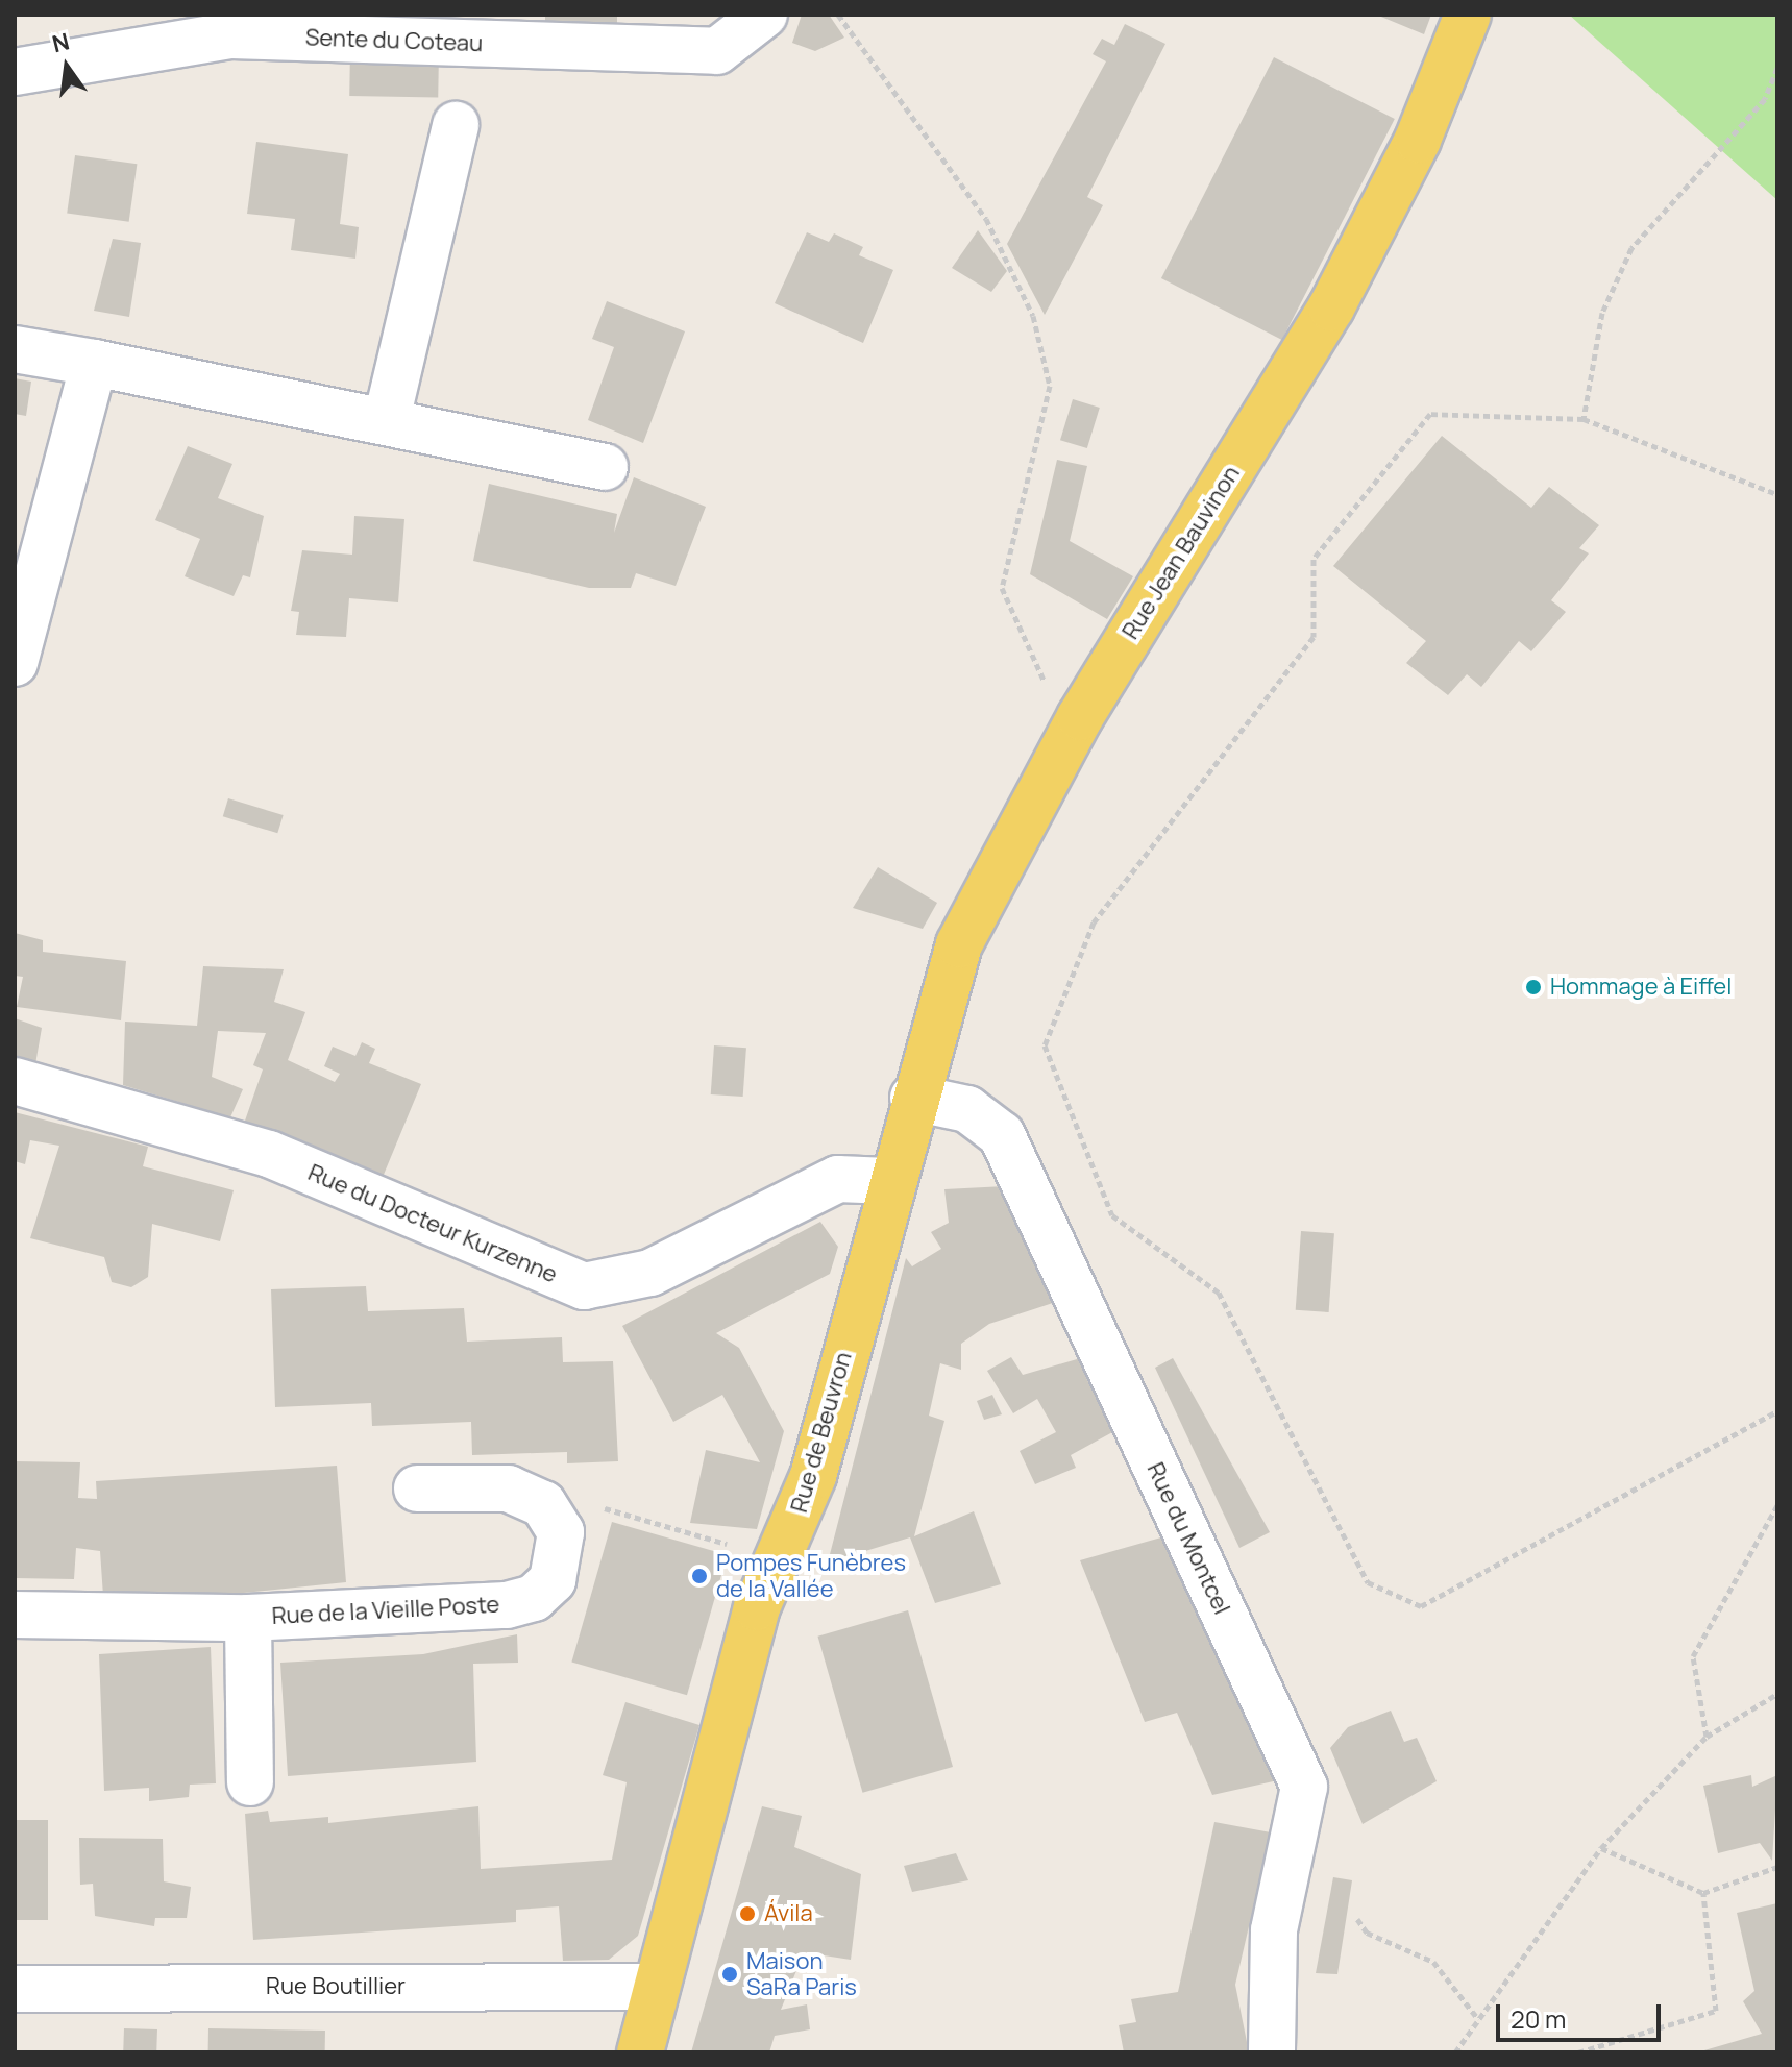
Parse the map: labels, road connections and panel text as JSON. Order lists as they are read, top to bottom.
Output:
{
  "streets": {
    "main road": ["Rue Jean Bauvinon", "Rue de Beuvron"],
    "street": [
      "Sente du Coteau",
      "Rue du Docteur Kurzenne",
      "Rue du Montcel",
      "Rue de la Vieille Poste",
      "Rue Boutillier"
    ]
  },
  "crossings": [
    ["Rue Jean Bauvinon", "Rue de Beuvron"],
    ["Rue Jean Bauvinon", "Rue du Montcel"],
    ["Rue du Docteur Kurzenne", "Rue de Beuvron"],
    ["Rue de Beuvron", "Rue du Montcel"],
    ["Rue de Beuvron", "Rue Boutillier"]
  ],
  "places": [
    "Hommage à Eiffel",
    "Pompes Funèbres de la Vallée",
    "Ávila",
    "Maison SaRa Paris"
  ],
  "scale_bar": "20 m",
  "north": "top"
}
